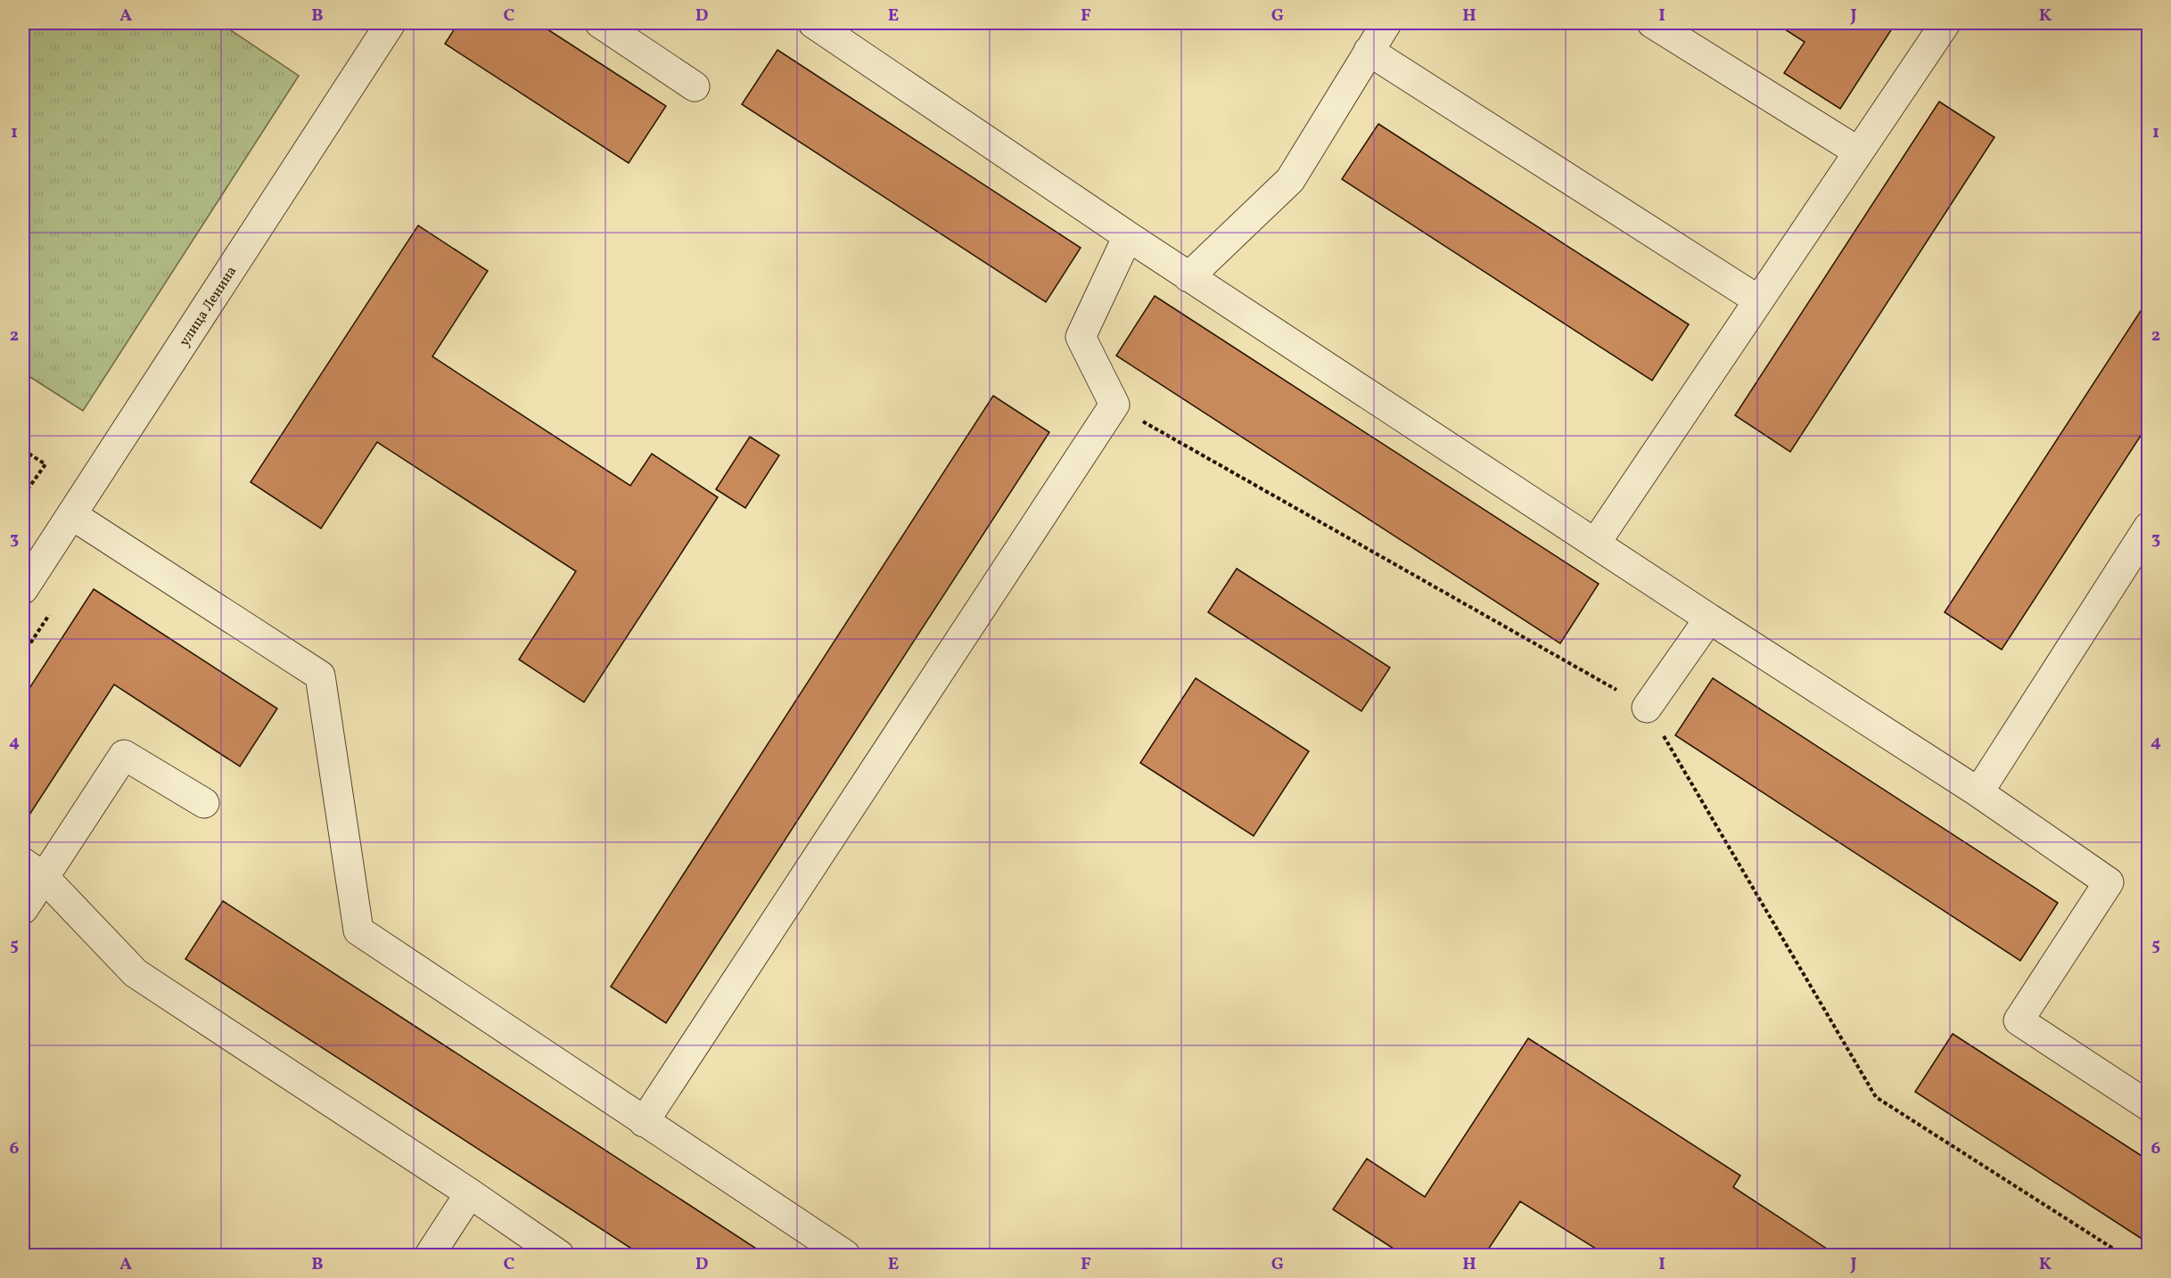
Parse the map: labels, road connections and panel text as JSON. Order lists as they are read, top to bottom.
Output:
{
  "streets": {
    "street": ["улица Ленина"]
  },
  "grid": {
    "columns": [
      "A",
      "B",
      "C",
      "D",
      "E",
      "F",
      "G",
      "H",
      "I",
      "J",
      "K"
    ],
    "rows": [
      "1",
      "2",
      "3",
      "4",
      "5",
      "6"
    ]
  }
}
